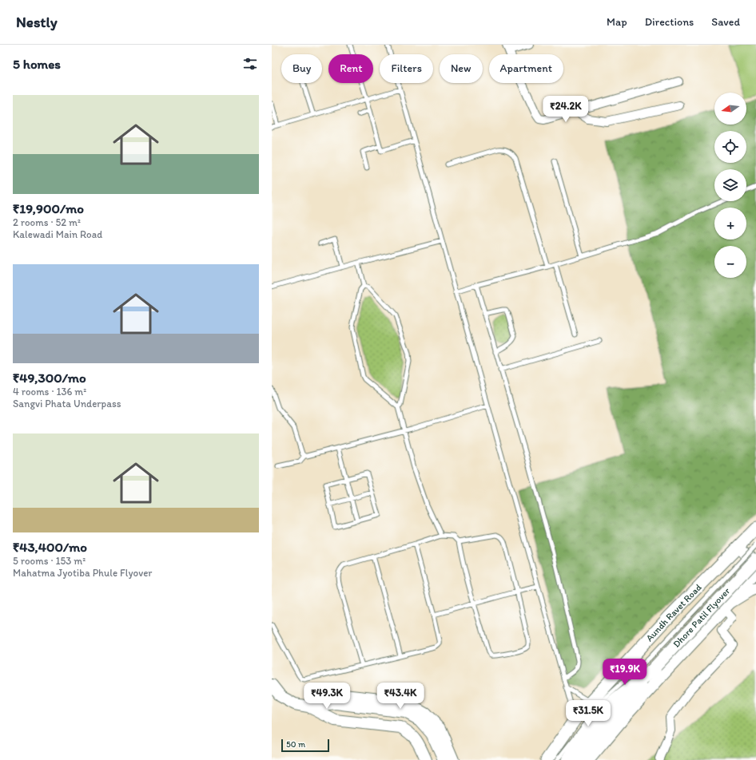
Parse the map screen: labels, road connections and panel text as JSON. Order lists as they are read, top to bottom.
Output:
{
  "streets": {
    "main road": ["Aundh Ravet Road", "Dhore Patil Flyover"]
  },
  "scale_bar": "50 m",
  "north": "left",
  "page": {
    "header": "Nestly",
    "nav": ["Map", "Directions", "Saved"],
    "heading": "5 homes",
    "chip": [
      "Buy",
      "Rent",
      "Filters",
      "New",
      "Apartment"
    ],
    "list": [
      {
        "name": "₹19,900/mo",
        "note": "2 rooms · 52 m² · Kalewadi Main Road"
      },
      {
        "name": "₹49,300/mo",
        "note": "4 rooms · 136 m² · Sangvi Phata Underpass"
      },
      {
        "name": "₹43,400/mo",
        "note": "5 rooms · 153 m² · Mahatma Jyotiba Phule Flyover"
      }
    ],
    "map_buttons": ["+", "−"],
    "price": [
      "₹24.2K",
      "₹19.9K",
      "₹49.3K",
      "₹43.4K",
      "₹31.5K"
    ],
    "scale": "50 m"
  }
}
